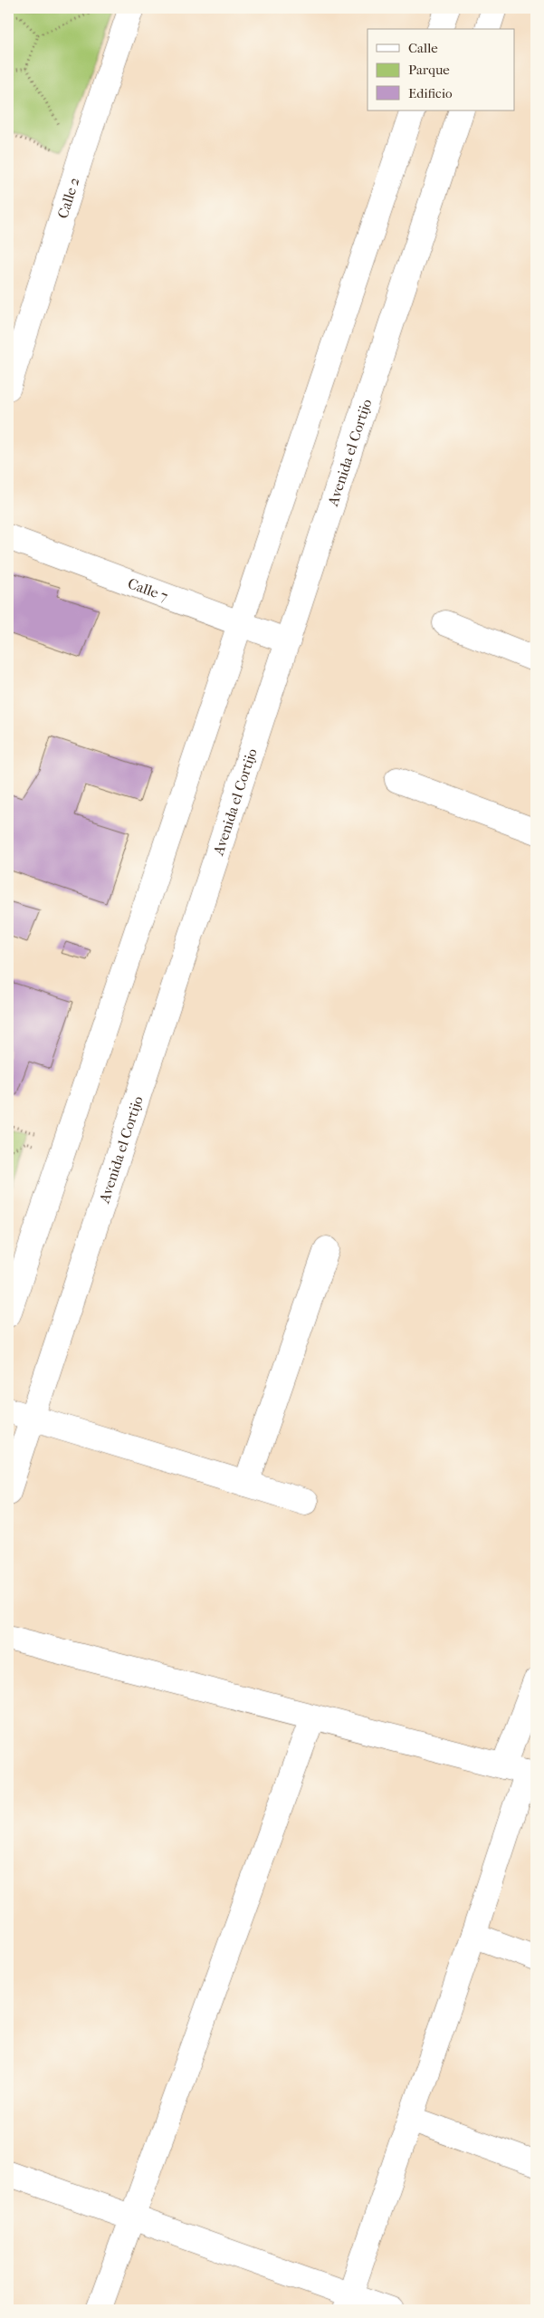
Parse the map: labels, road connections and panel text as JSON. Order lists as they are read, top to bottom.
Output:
{
  "streets": {
    "street": ["Calle 2", "Avenida el Cortijo", "Calle 7"]
  },
  "crossings": [
    ["Avenida el Cortijo", "Calle 7"]
  ],
  "legend": ["Calle", "Parque", "Edificio"]
}
